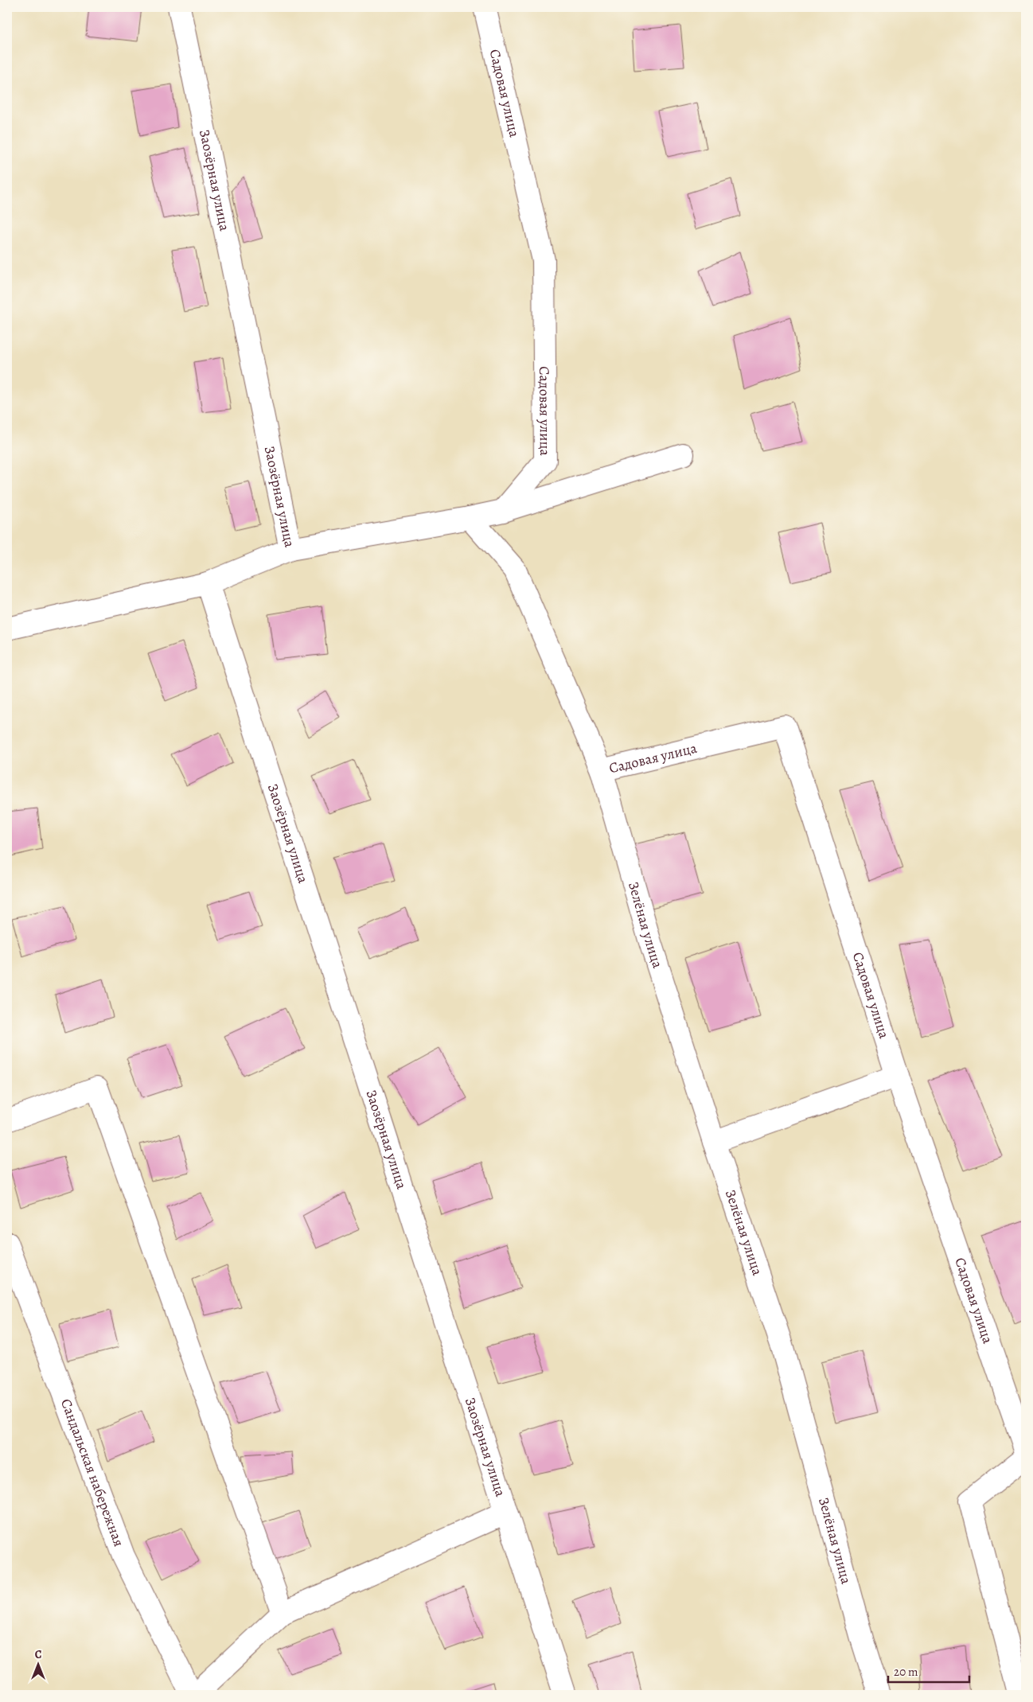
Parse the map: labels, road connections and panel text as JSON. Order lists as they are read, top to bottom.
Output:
{
  "streets": {
    "street": [
      "Садовая улица",
      "Заозёрная улица",
      "Зелёная улица",
      "Сандальская набережная"
    ]
  },
  "crossings": [
    ["Садовая улица", "Зелёная улица"]
  ],
  "scale_bar": "20 m",
  "north": "top"
}
